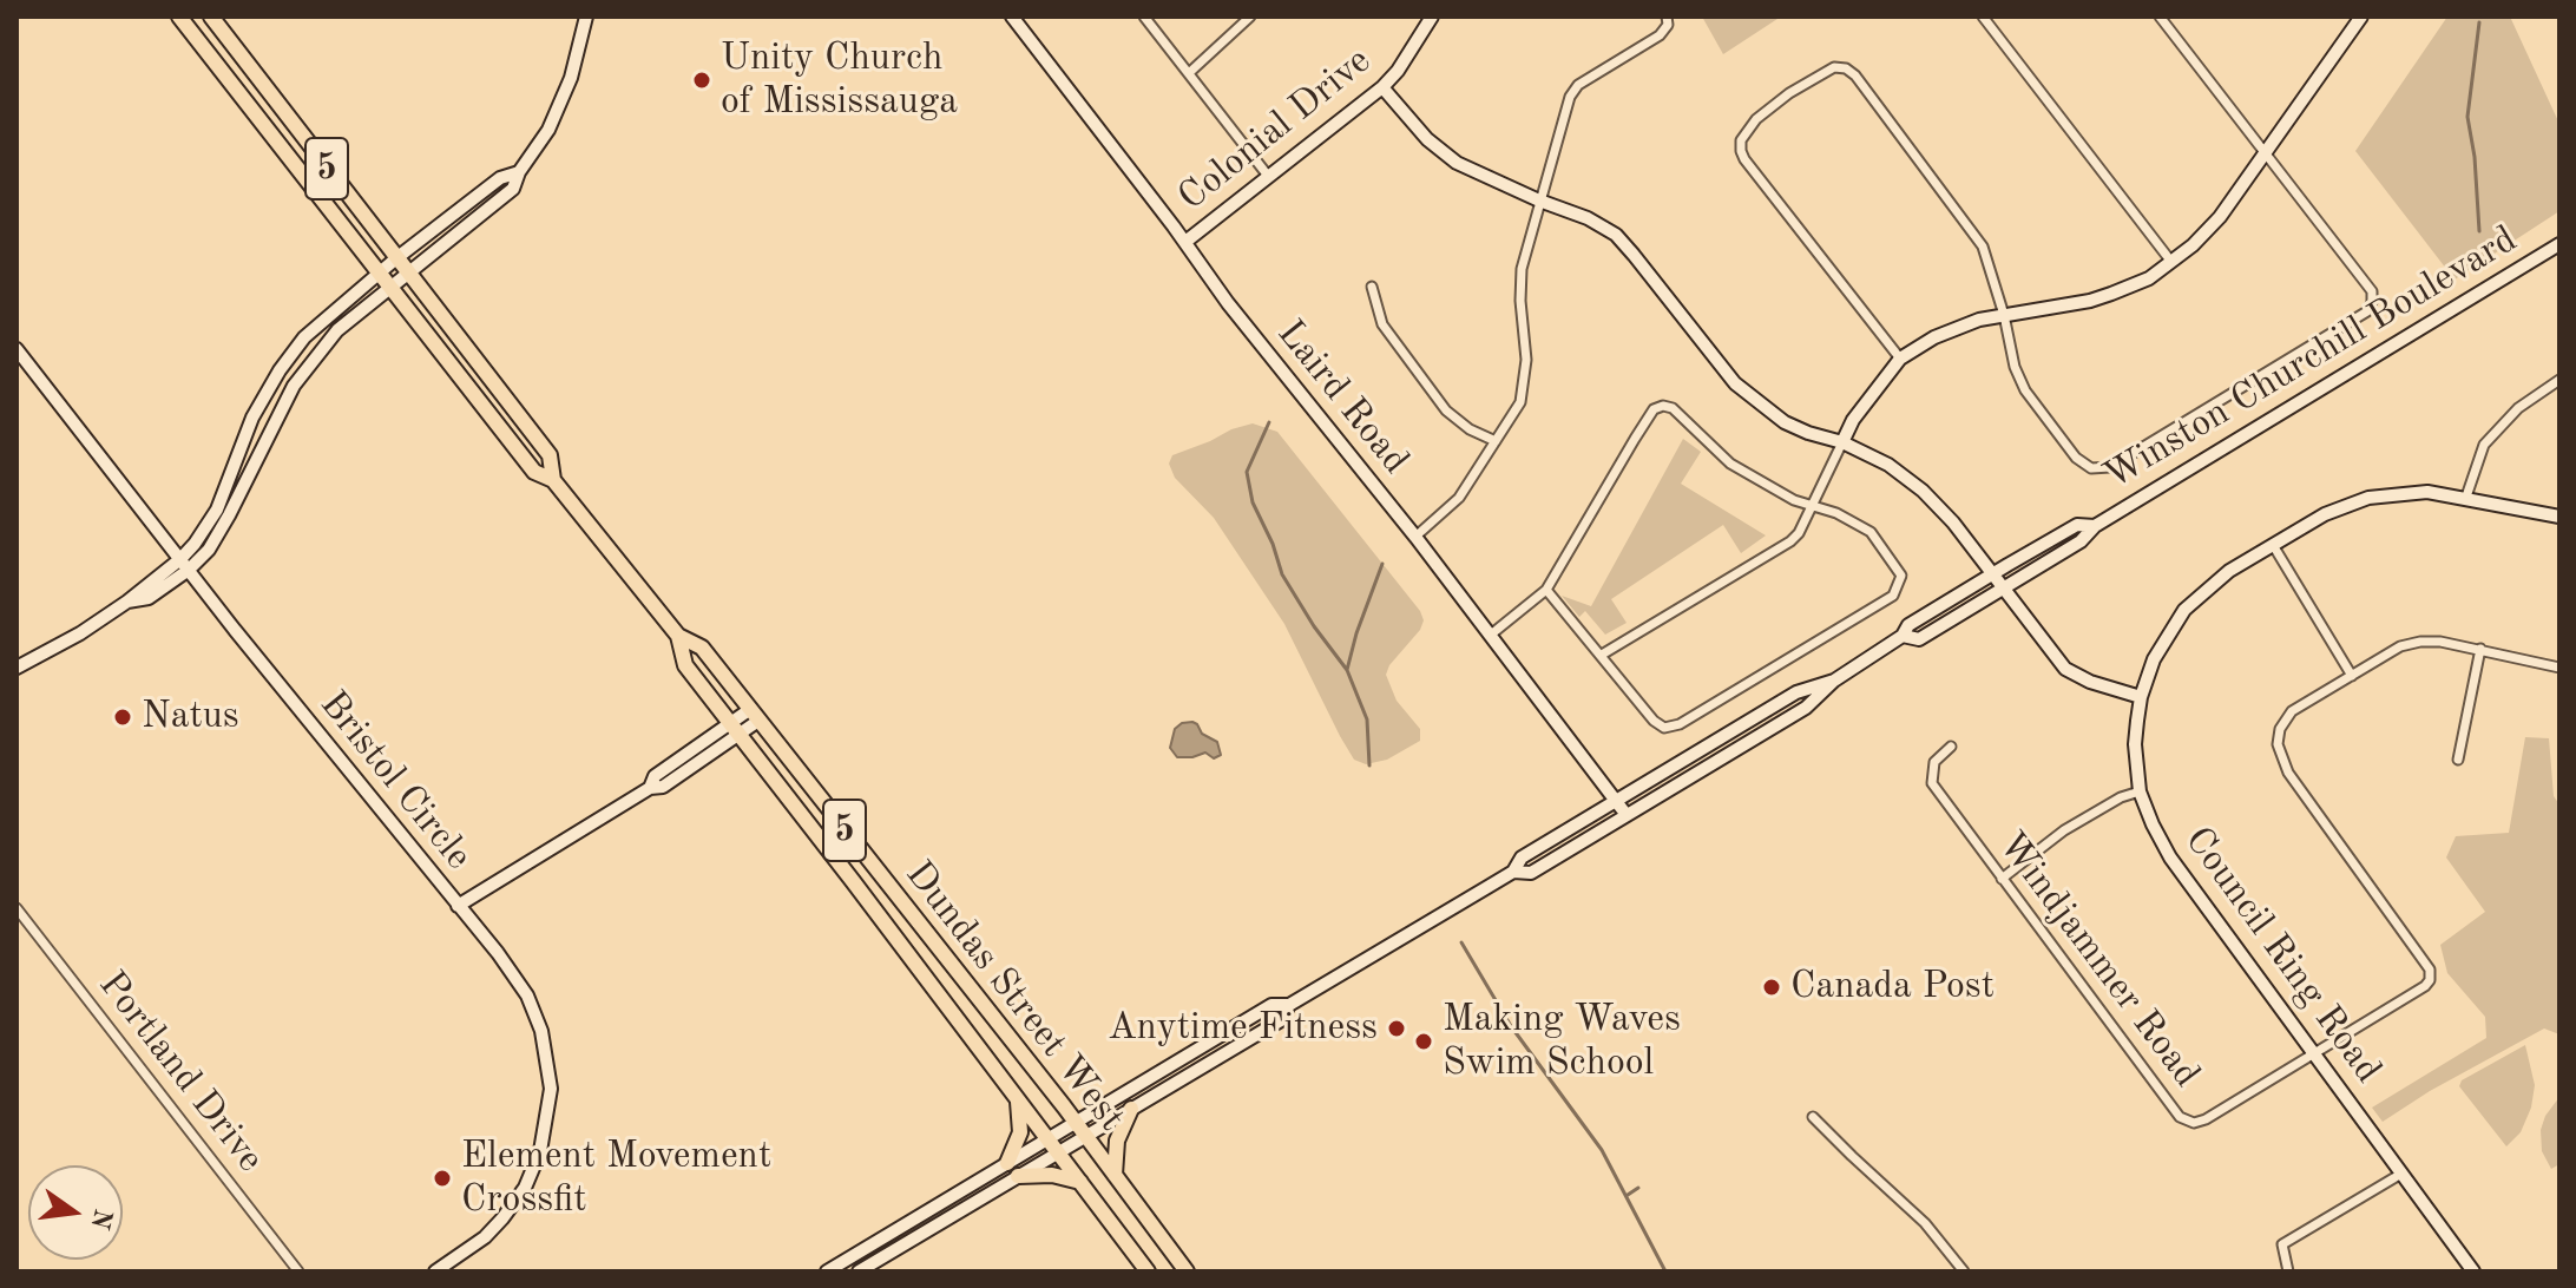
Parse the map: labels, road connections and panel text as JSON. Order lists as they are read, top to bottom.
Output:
{
  "streets": {
    "main road": ["5", "Dundas Street West"],
    "street": [
      "Colonial Drive",
      "Winston Churchill Boulevard",
      "Laird Road",
      "Bristol Circle",
      "Council Ring Road",
      "Windjammer Road",
      "Portland Drive"
    ]
  },
  "crossings": [
    ["Colonial Drive", "Laird Road"],
    ["Winston Churchill Boulevard", "Laird Road"],
    ["Winston Churchill Boulevard", "Dundas Street West"],
    ["Council Ring Road", "Windjammer Road"]
  ],
  "places": [
    "Unity Church of Mississauga",
    "Natus",
    "Canada Post",
    "Anytime Fitness",
    "Making Waves Swim School",
    "Element Movement Crossfit"
  ],
  "north": "right"
}
